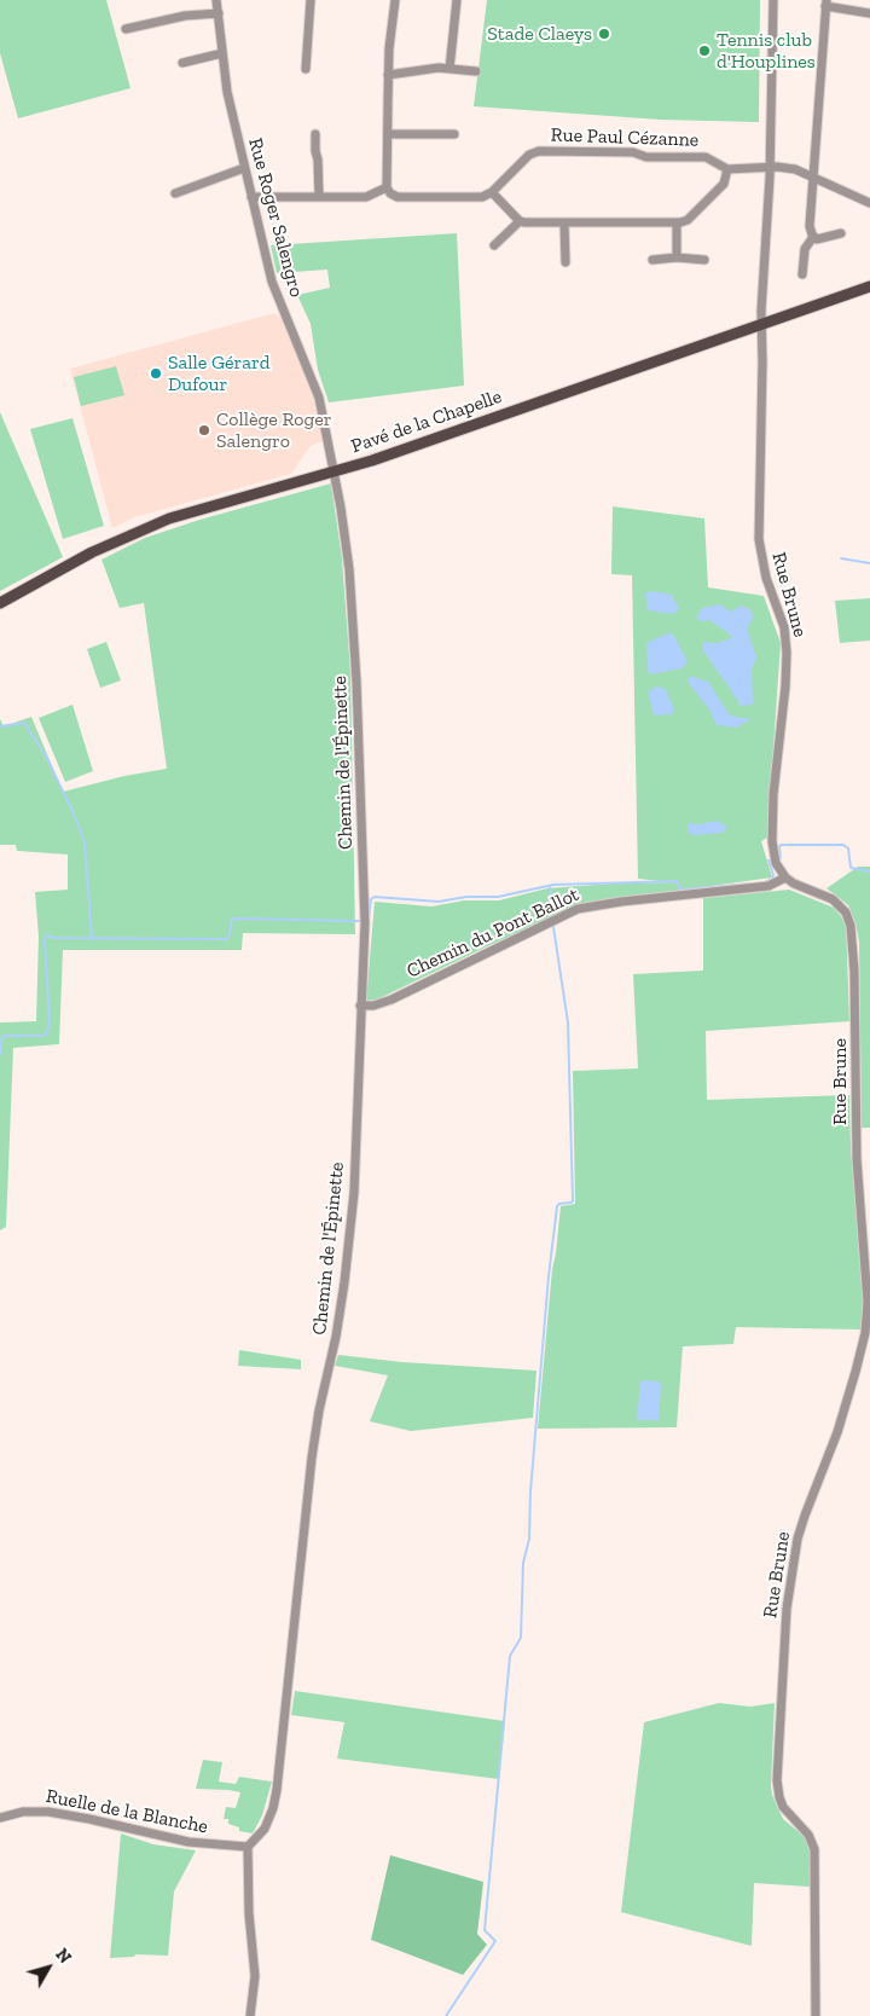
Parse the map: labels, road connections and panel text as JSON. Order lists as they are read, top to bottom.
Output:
{
  "streets": {
    "main road": ["Pavé de la Chapelle"],
    "street": [
      "Rue Paul Cézanne",
      "Rue Roger Salengro",
      "Rue Brune",
      "Chemin de l'Épinette",
      "Chemin du Pont Ballot",
      "Ruelle de la Blanche"
    ]
  },
  "crossings": [
    ["Rue Roger Salengro", "Pavé de la Chapelle"],
    ["Rue Roger Salengro", "Chemin de l'Épinette"],
    ["Pavé de la Chapelle", "Rue Brune"],
    ["Pavé de la Chapelle", "Chemin de l'Épinette"],
    ["Rue Brune", "Chemin du Pont Ballot"],
    ["Chemin de l'Épinette", "Chemin du Pont Ballot"],
    ["Chemin de l'Épinette", "Ruelle de la Blanche"]
  ],
  "places": [
    "Stade Claeys",
    "Tennis club d'Houplines",
    "Salle Gérard Dufour",
    "Collège Roger Salengro"
  ],
  "north": "top right"
}
